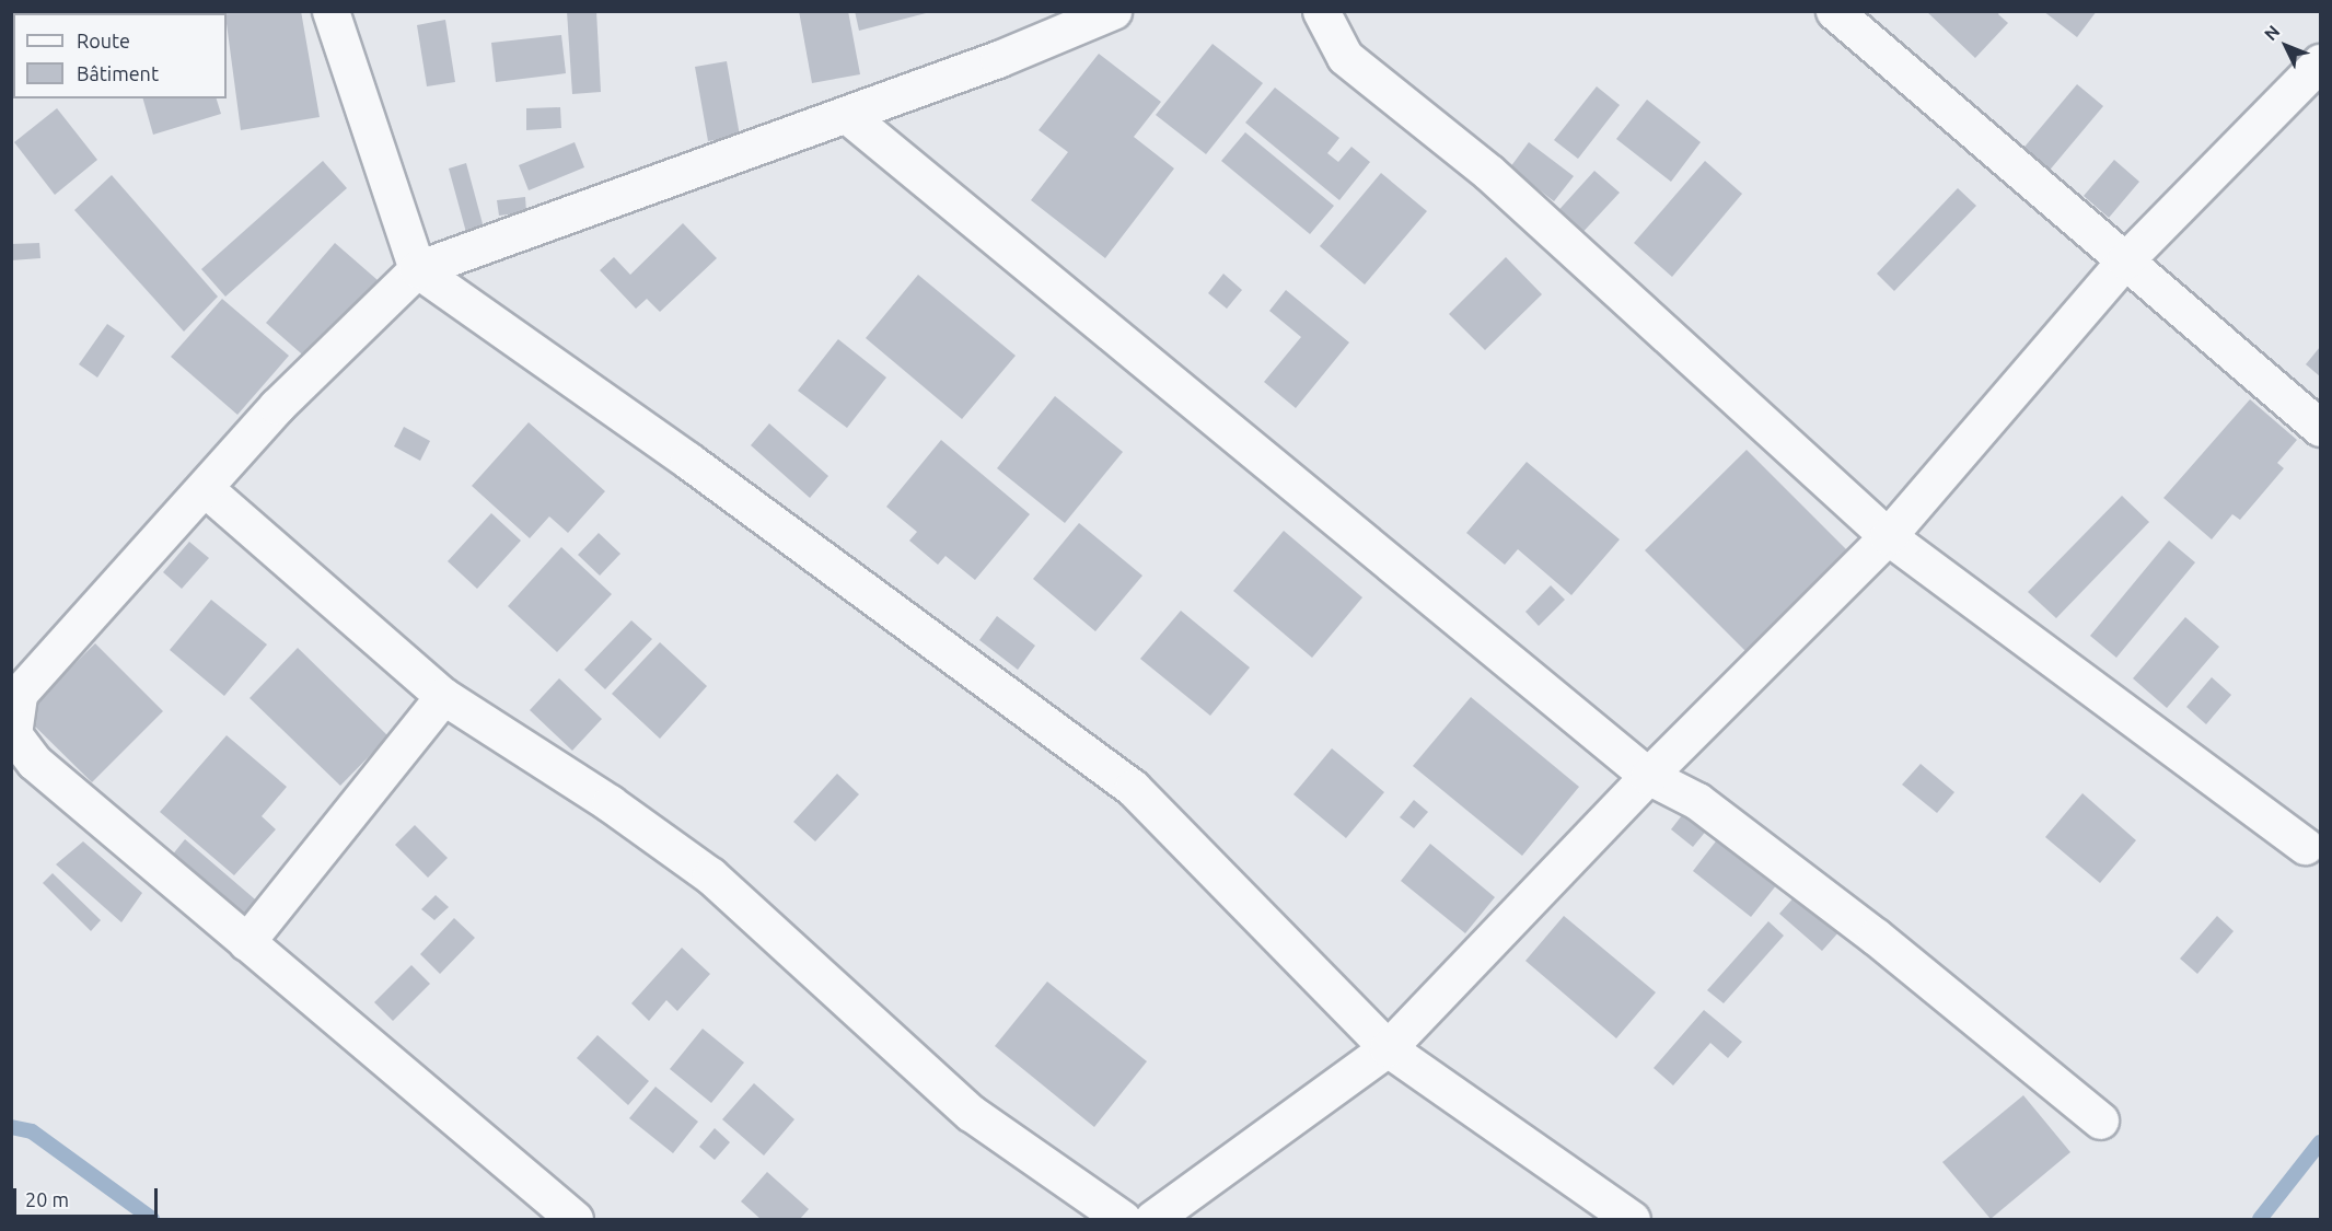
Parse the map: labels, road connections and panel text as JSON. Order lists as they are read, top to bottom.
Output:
{
  "legend": ["Route", "Bâtiment"],
  "scale_bar": "20 m",
  "north": "top left"
}
